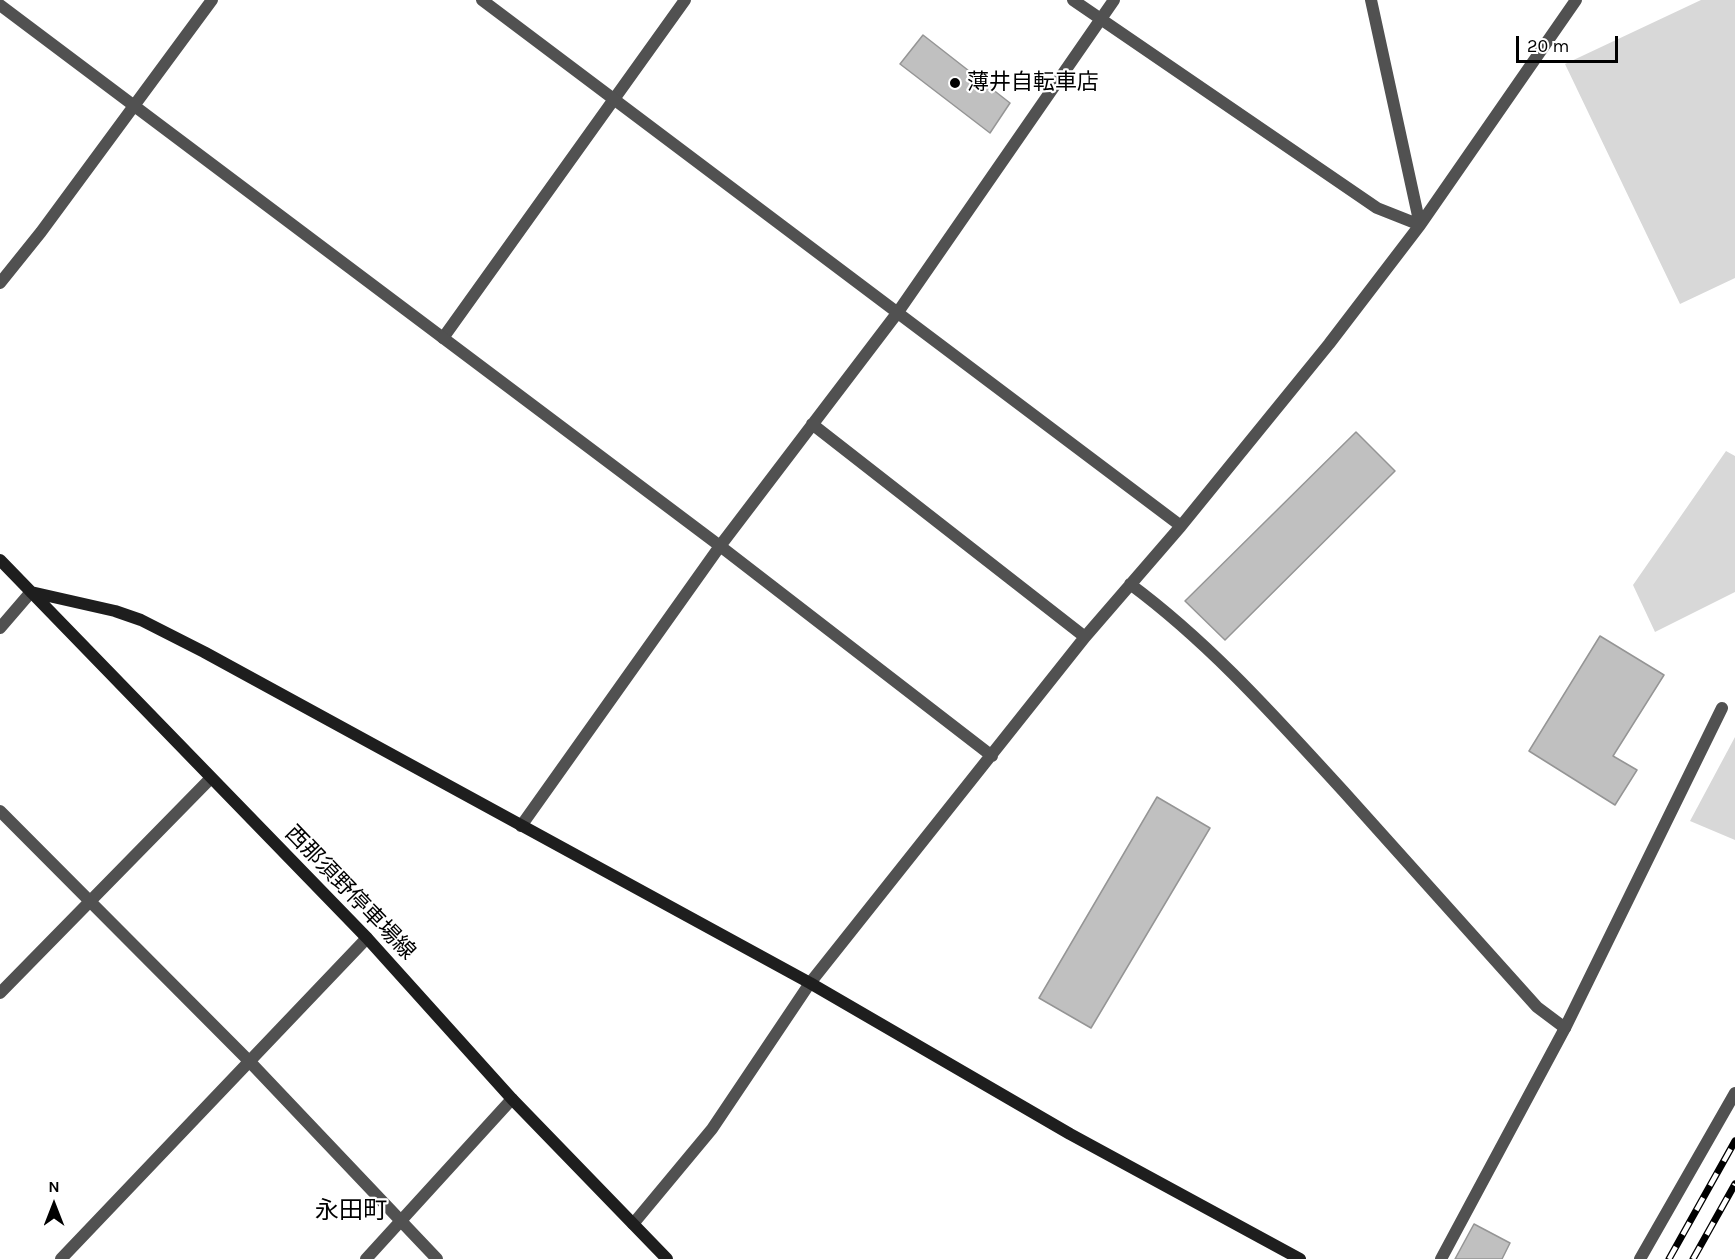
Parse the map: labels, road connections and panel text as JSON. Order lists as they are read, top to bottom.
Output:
{
  "streets": {
    "street": ["西那須野停車場線"]
  },
  "districts": ["永田町"],
  "places": ["薄井自転車店"],
  "scale_bar": "20 m",
  "north": "top"
}
